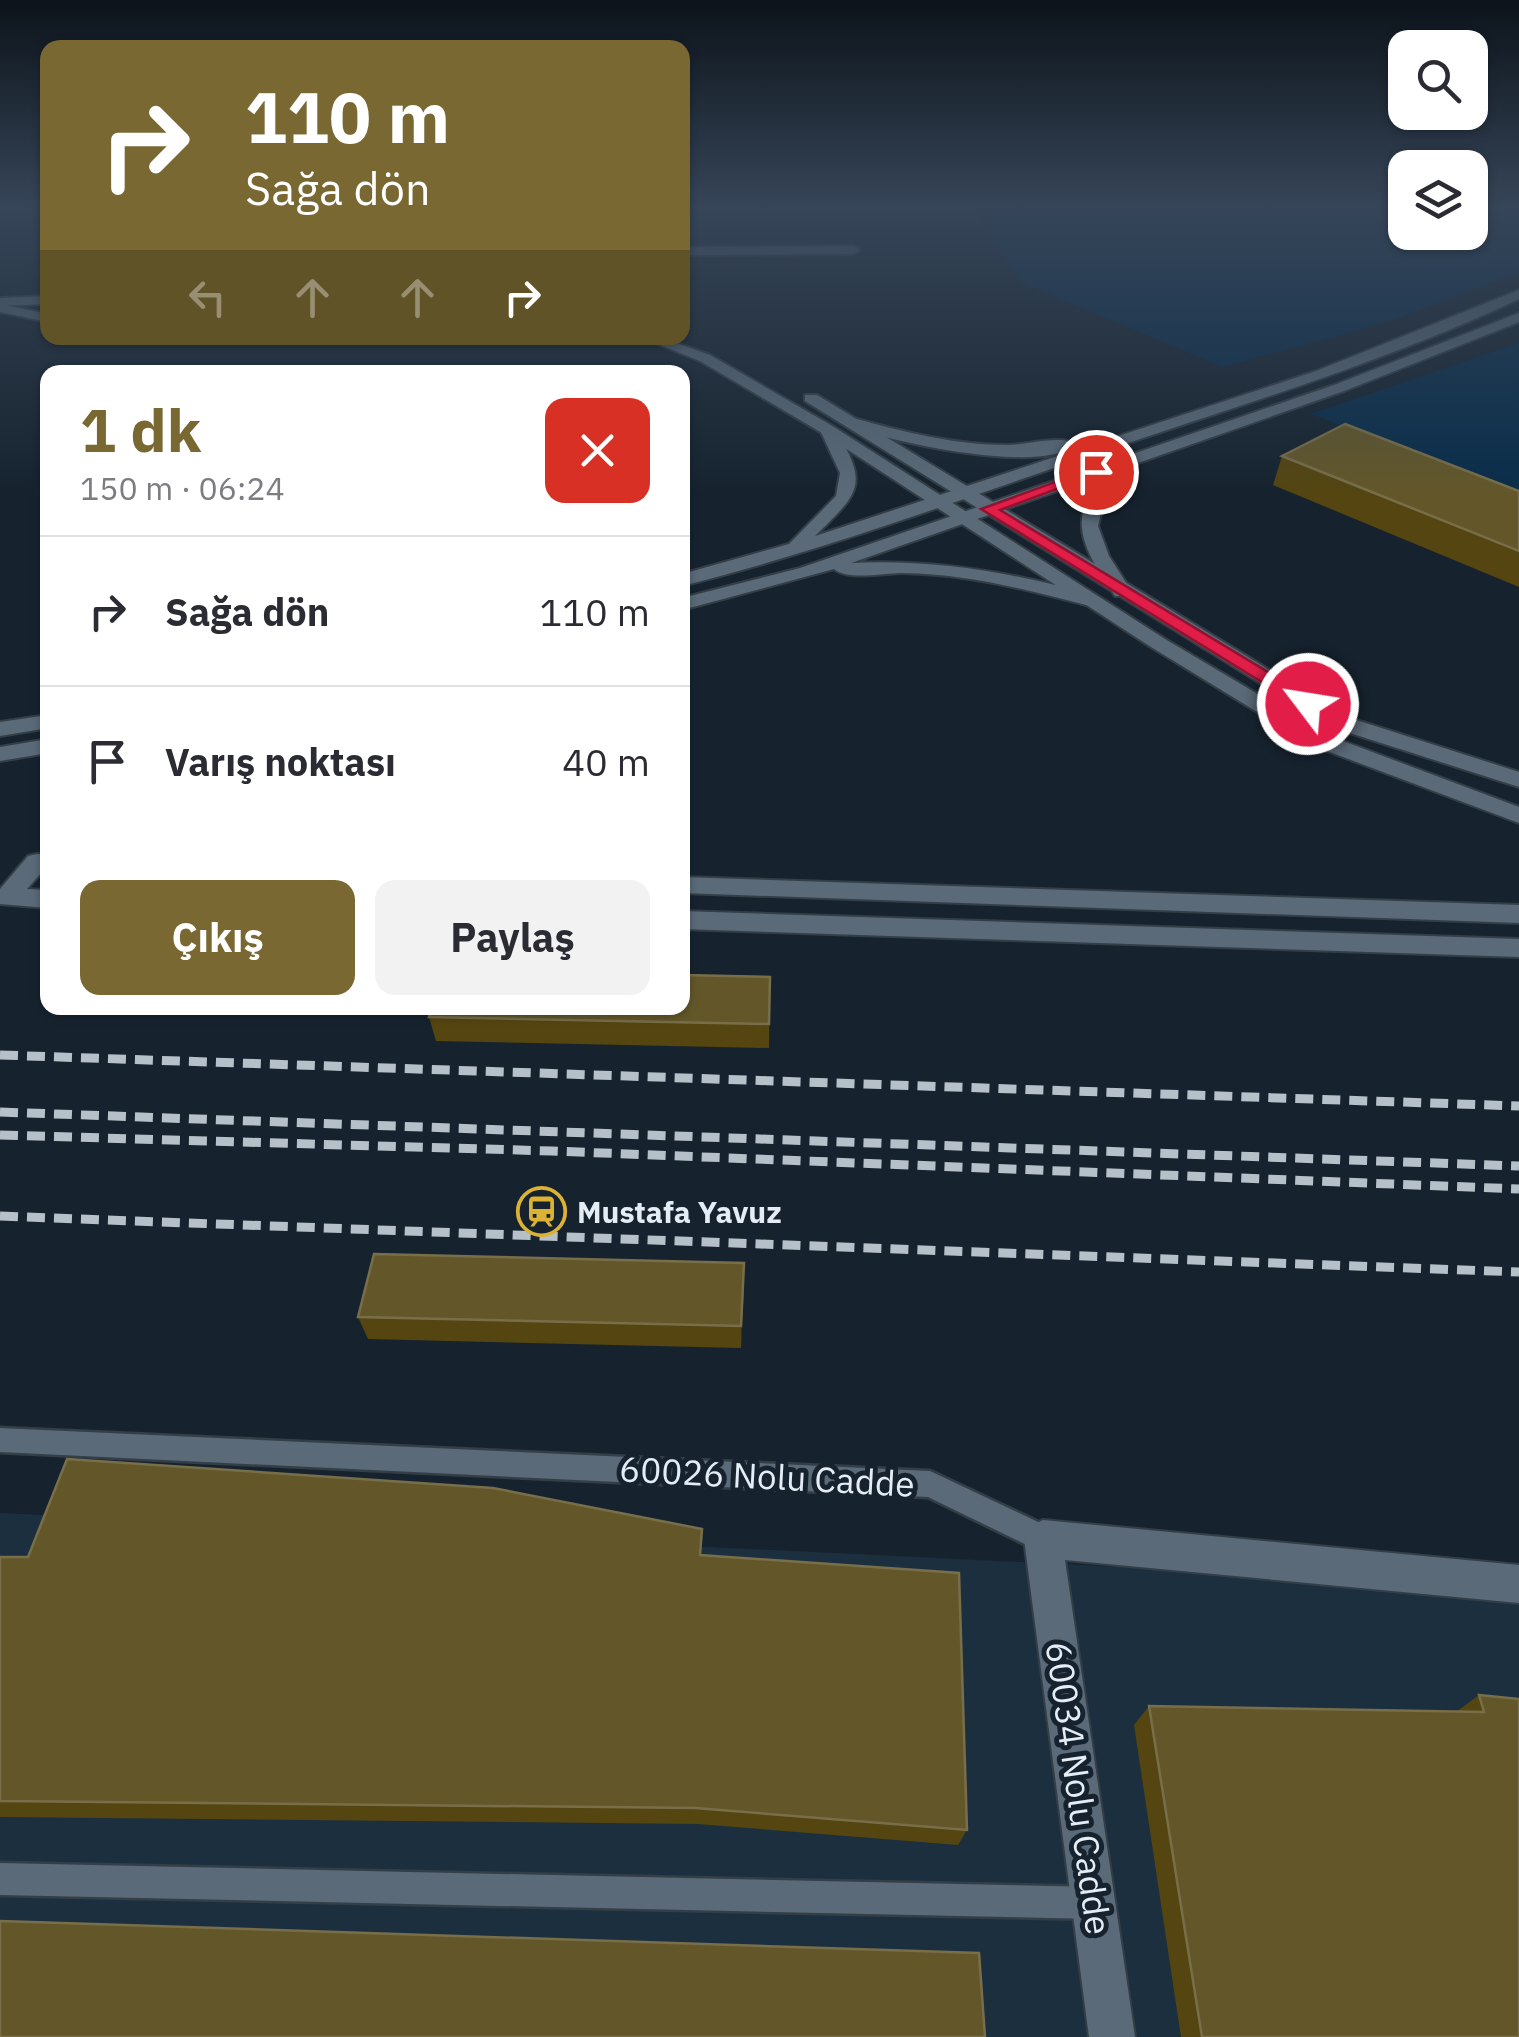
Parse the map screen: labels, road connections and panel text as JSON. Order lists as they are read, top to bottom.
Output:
{
  "streets": {
    "street": ["60026 Nolu Cadde", "60034 Nolu Cadde"]
  },
  "crossings": [
    ["60026 Nolu Cadde", "60034 Nolu Cadde"]
  ],
  "places": {
    "station": ["Mustafa Yavuz"]
  },
  "page": {
    "turn": ["110 m", "Sağa dön"],
    "heading": ["1 dk", "150 m · 06:24"],
    "list": [
      {
        "name": "Sağa dön",
        "value": "110 m"
      },
      {
        "name": "Varış noktası",
        "value": "40 m"
      }
    ],
    "buttons": ["Çıkış", "Paylaş"]
  }
}
